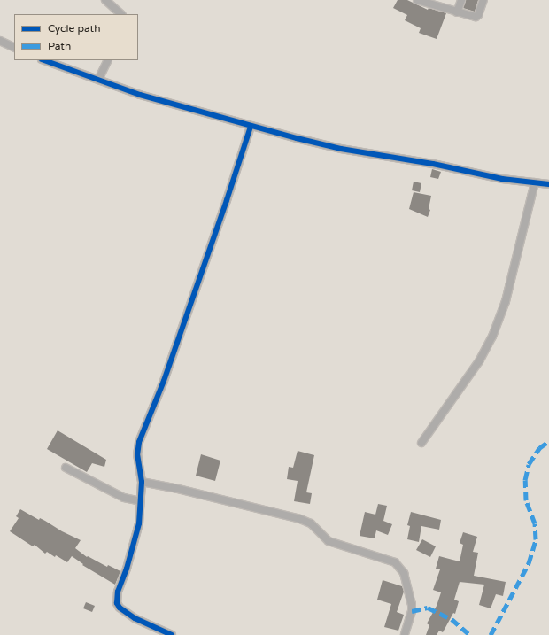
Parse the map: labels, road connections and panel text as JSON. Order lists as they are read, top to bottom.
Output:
{
  "legend": ["Cycle path", "Path"]
}
